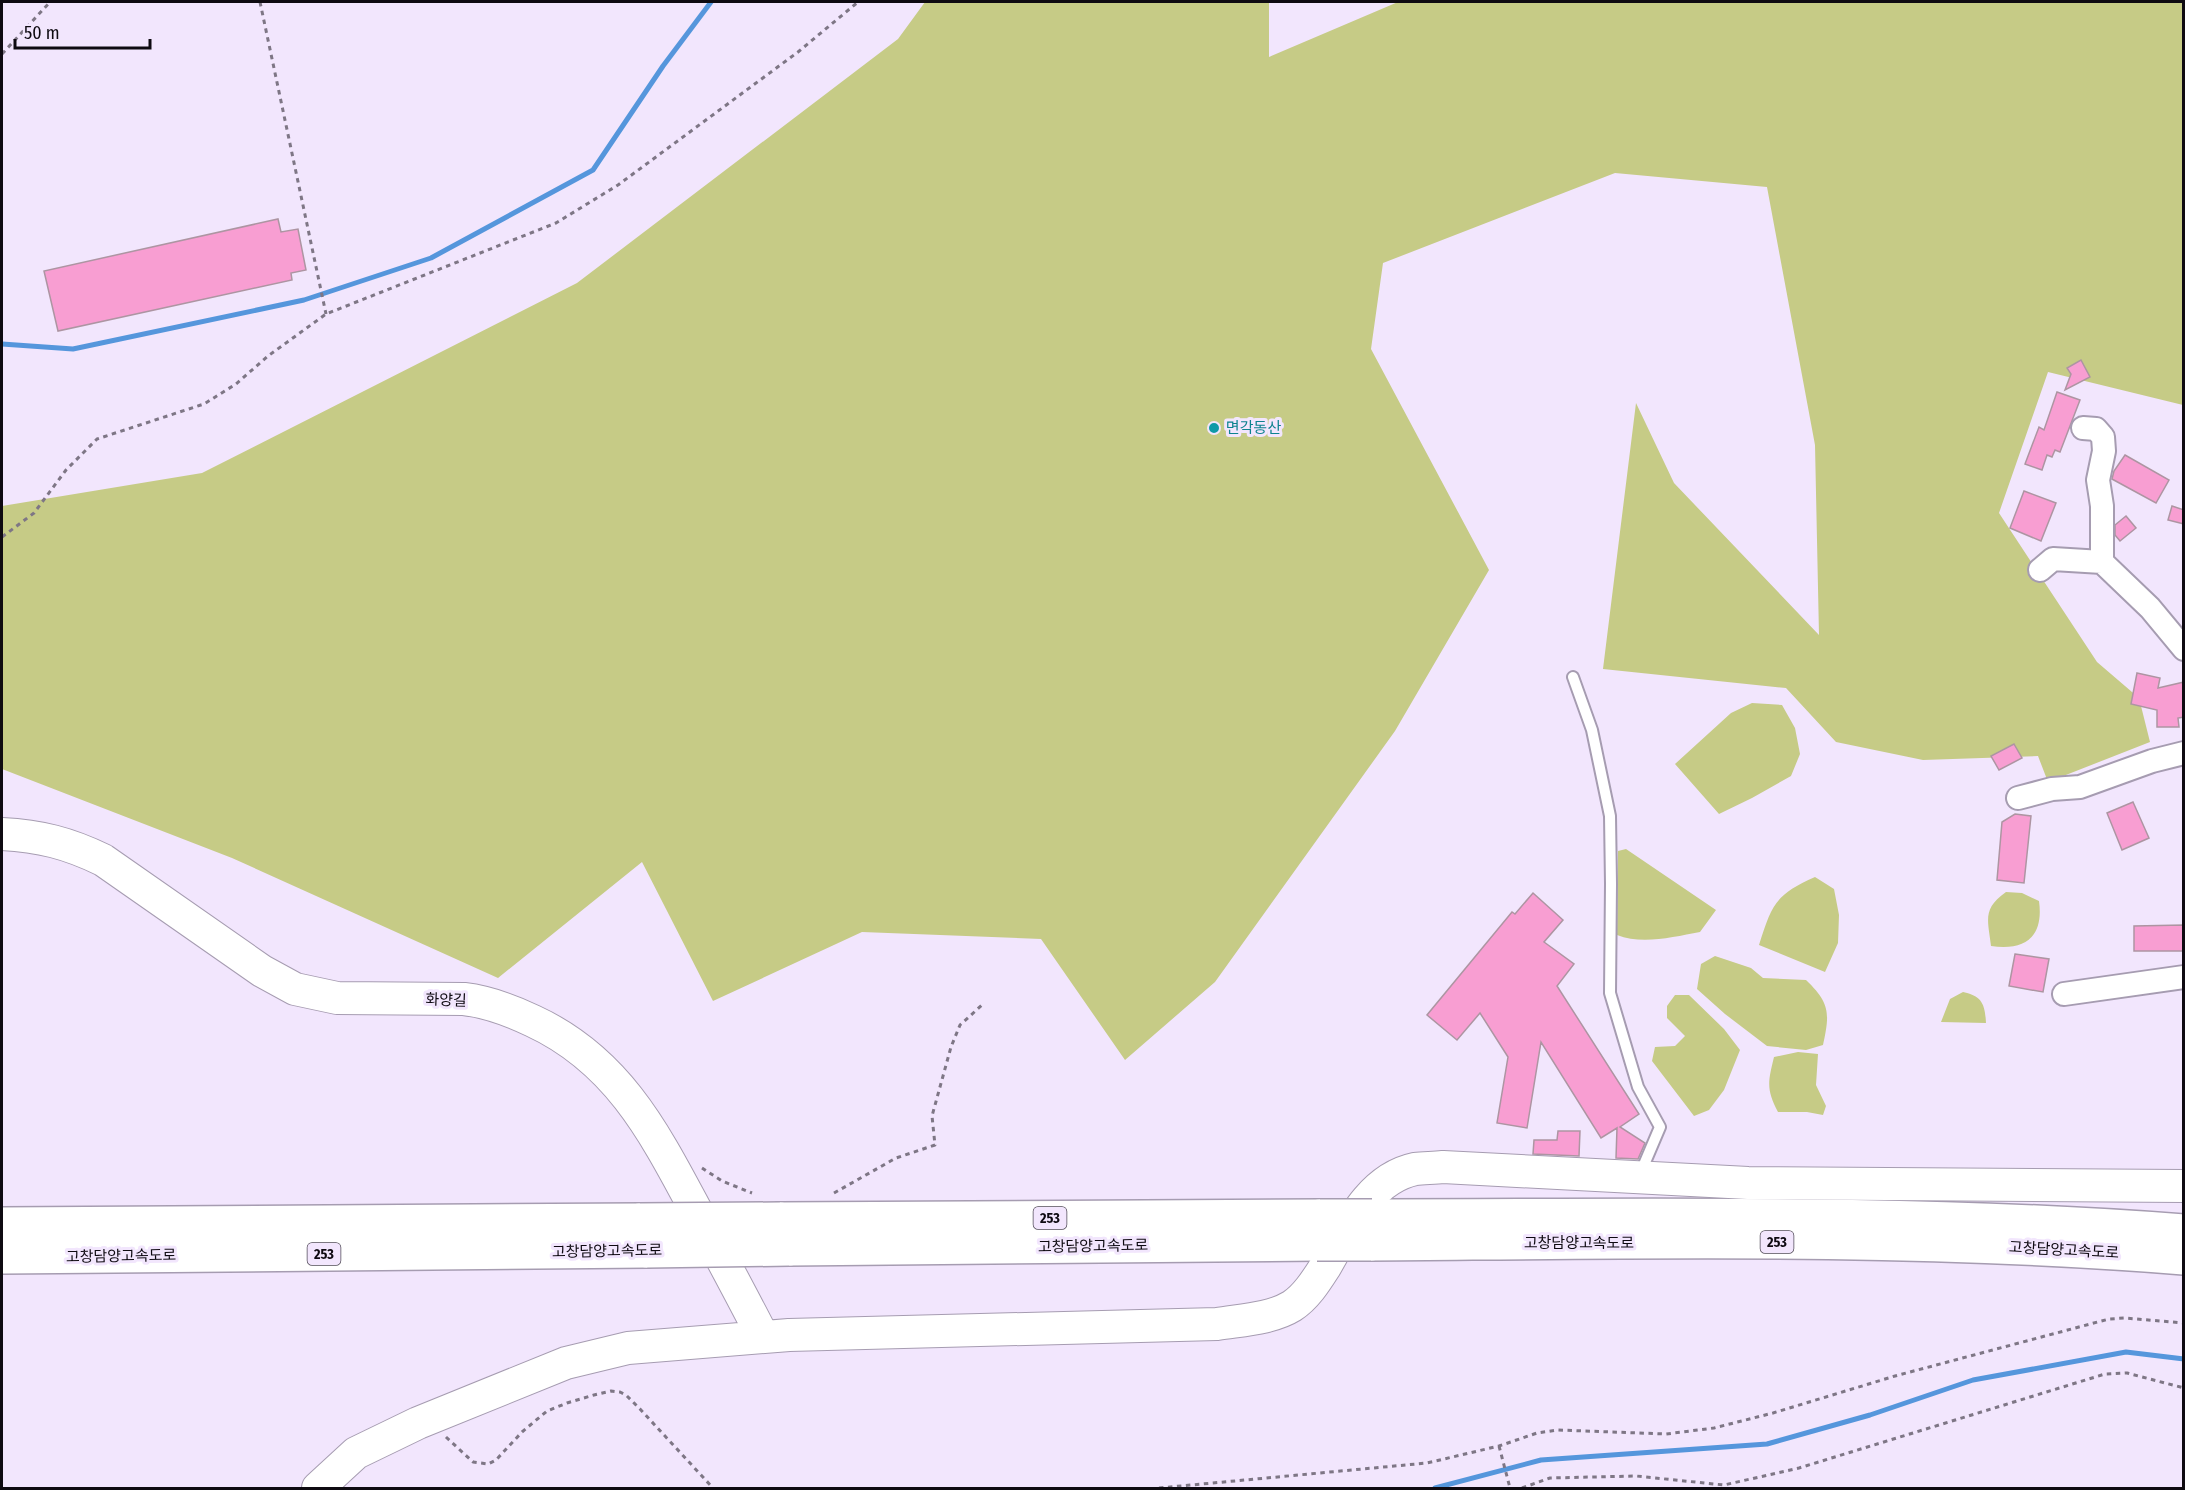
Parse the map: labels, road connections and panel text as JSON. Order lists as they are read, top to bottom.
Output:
{
  "streets": {
    "highway": ["253", "고창담양고속도로"],
    "street": ["화양길"]
  },
  "places": ["면각동산"],
  "scale_bar": "50 m"
}
